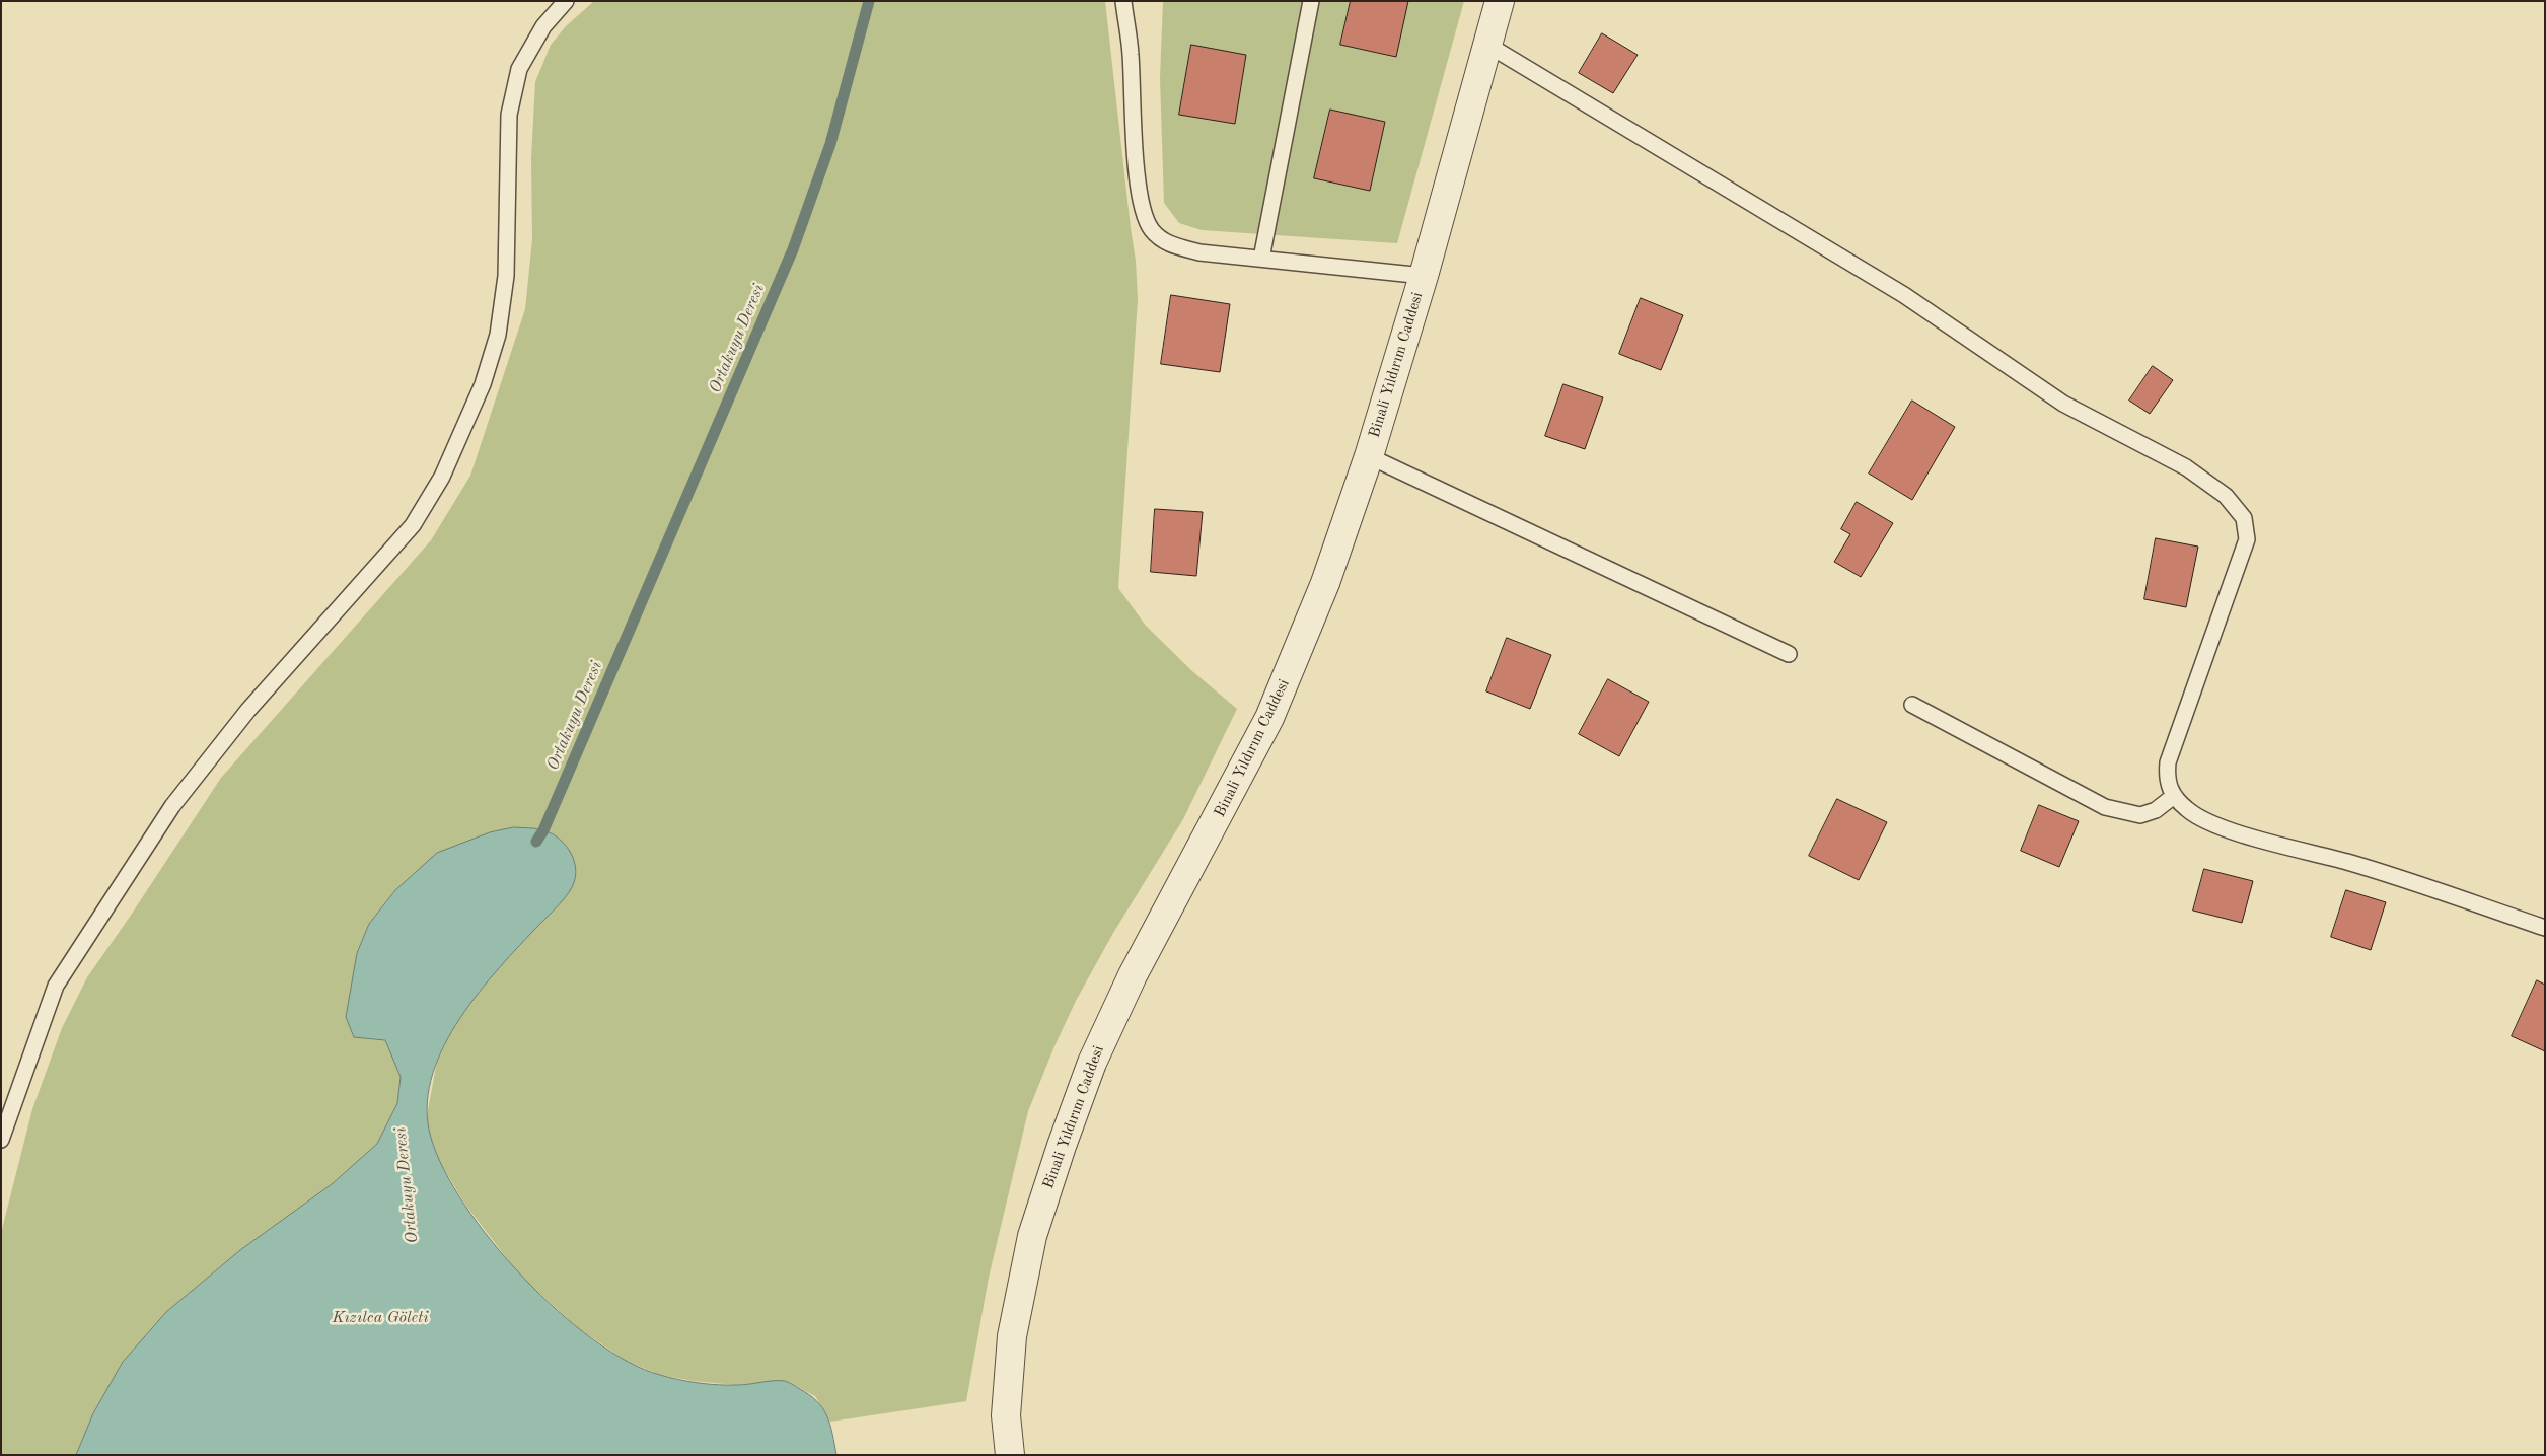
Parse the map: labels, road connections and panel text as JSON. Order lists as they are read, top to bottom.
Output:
{
  "streets": {
    "street": ["Binali Yıldırım Caddesi"]
  },
  "water": ["Ortakuyu Deresi", "Kızılca Göleti"]
}
